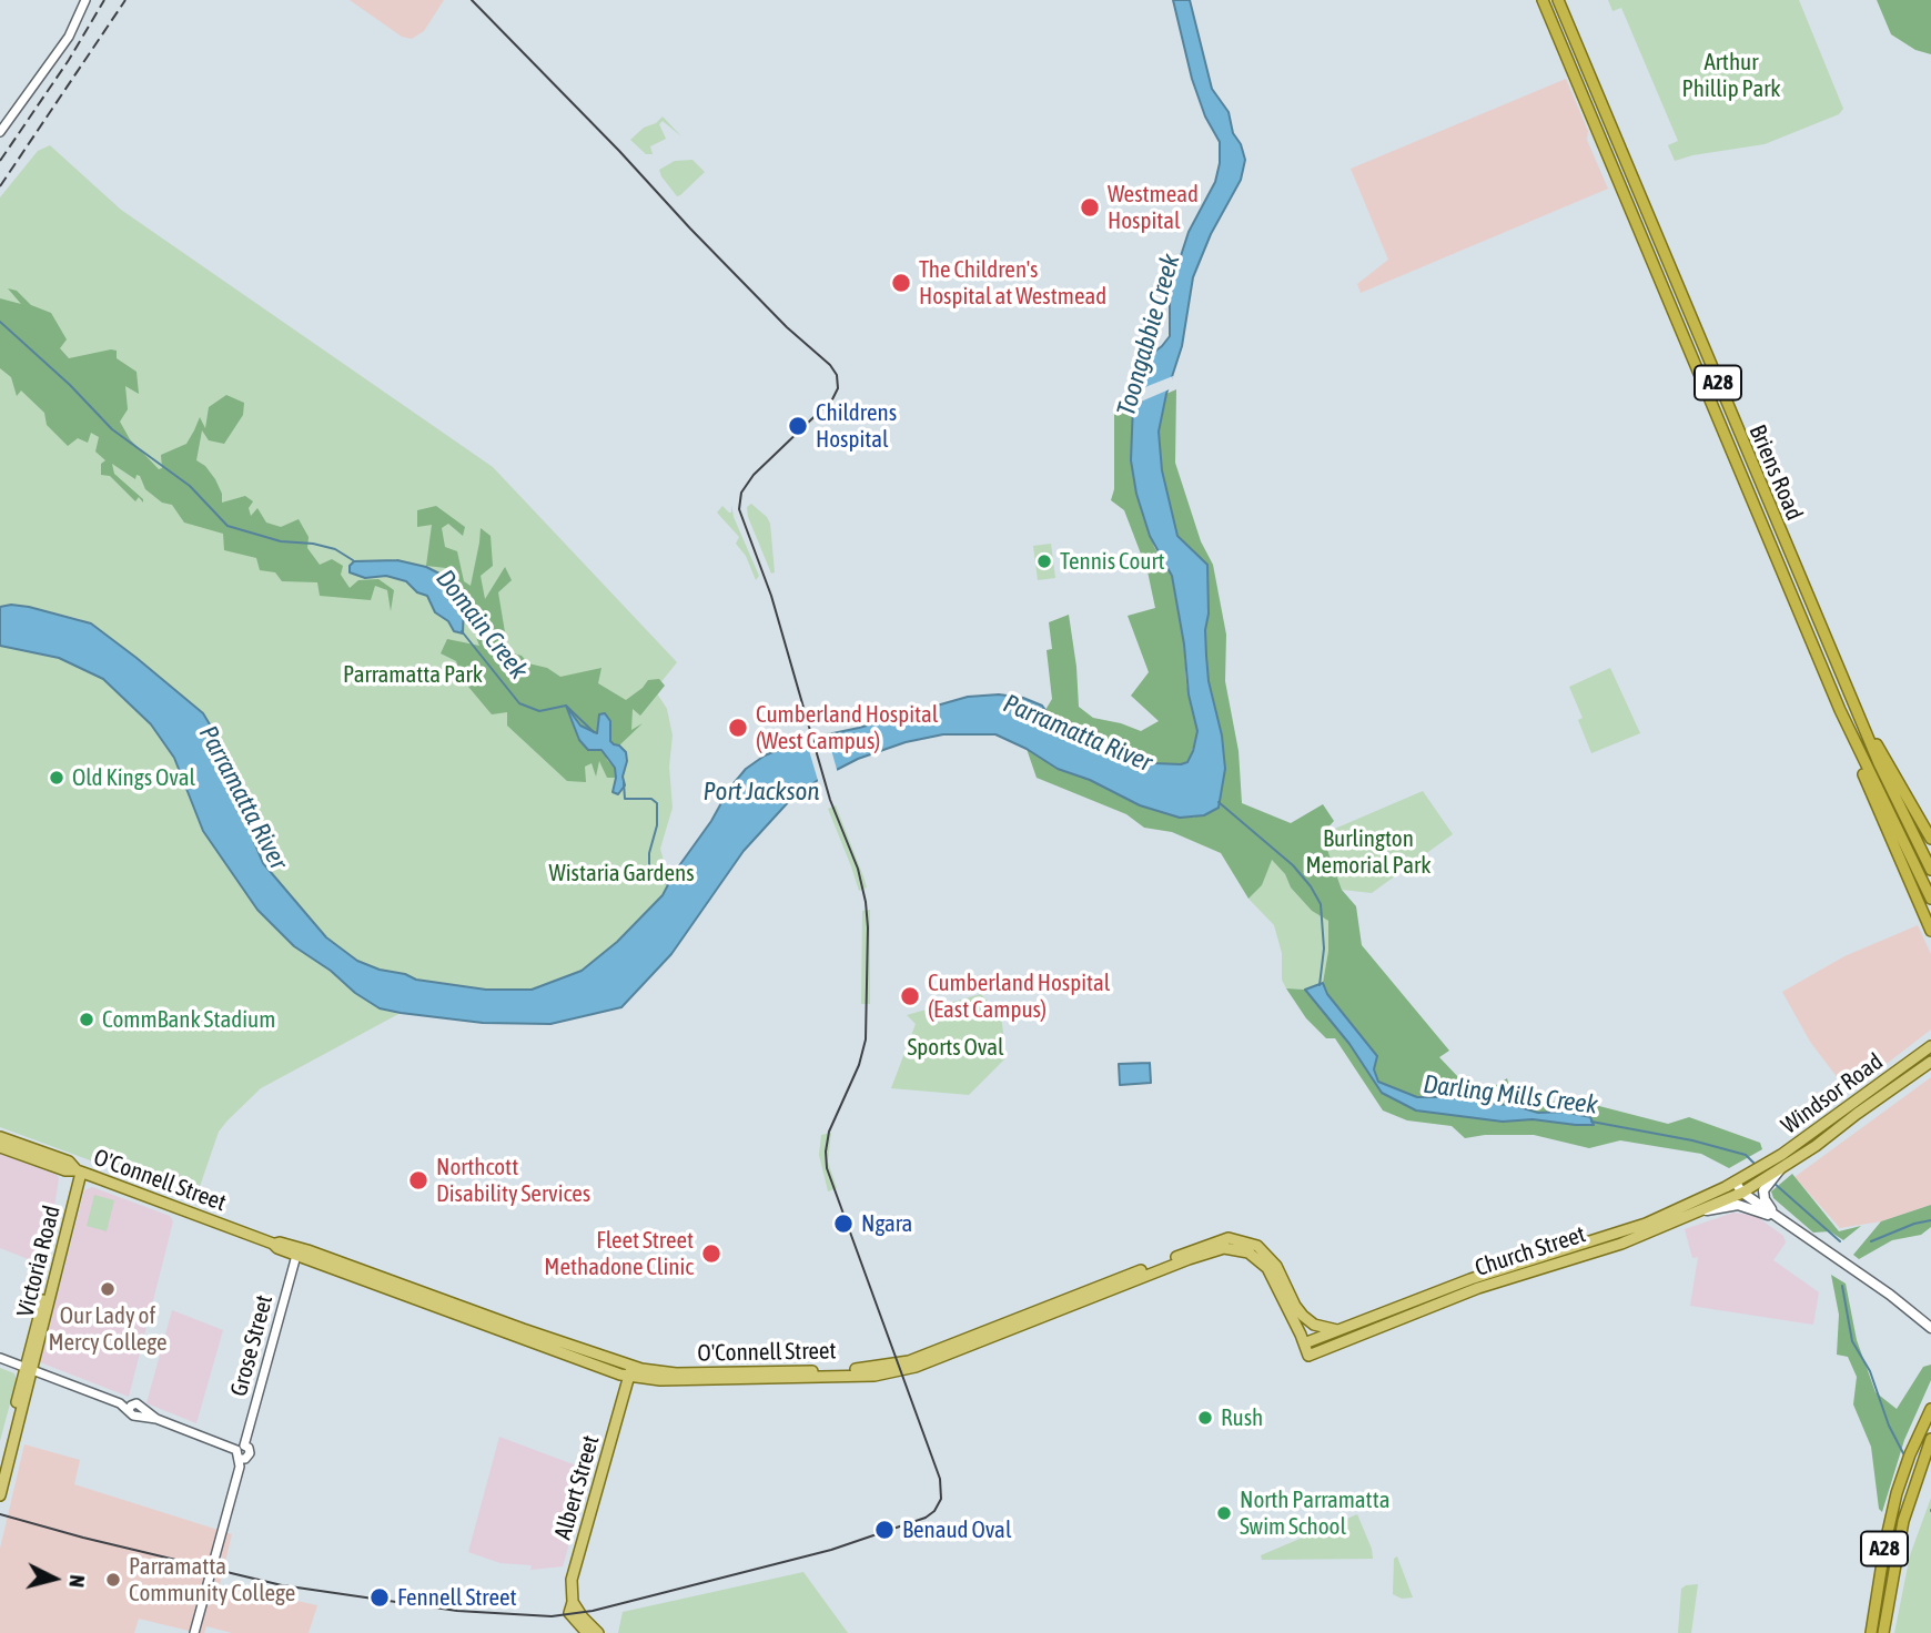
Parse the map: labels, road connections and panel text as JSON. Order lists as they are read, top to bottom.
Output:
{
  "streets": {
    "highway": ["A28", "Briens Road"],
    "main road": [
      "Windsor Road",
      "O'Connell Street",
      "Church Street",
      "Victoria Road",
      "Albert Street"
    ],
    "street": ["Grose Street"]
  },
  "crossings": [
    ["A28", "Briens Road"],
    ["Windsor Road", "Church Street"],
    ["O'Connell Street", "Victoria Road"],
    ["O'Connell Street", "Grose Street"],
    ["O'Connell Street", "Albert Street"]
  ],
  "water": [
    "Toongabbie Creek",
    "Domain Creek",
    "Parramatta River",
    "Port Jackson",
    "Darling Mills Creek"
  ],
  "parks": [
    "Arthur Phillip Park",
    "Parramatta Park",
    "Burlington Memorial Park",
    "Wistaria Gardens",
    "Sports Oval"
  ],
  "places": [
    "Westmead Hospital",
    "The Children's Hospital at Westmead",
    "Childrens Hospital",
    "Tennis Court",
    "Cumberland Hospital (West Campus)",
    "Old Kings Oval",
    "Cumberland Hospital (East Campus)",
    "CommBank Stadium",
    "Northcott Disability Services",
    "Ngara",
    "Fleet Street Methadone Clinic",
    "Our Lady of Mercy College",
    "Rush",
    "North Parramatta Swim School",
    "Benaud Oval",
    "Parramatta Community College",
    "Fennell Street"
  ],
  "north": "right"
}
